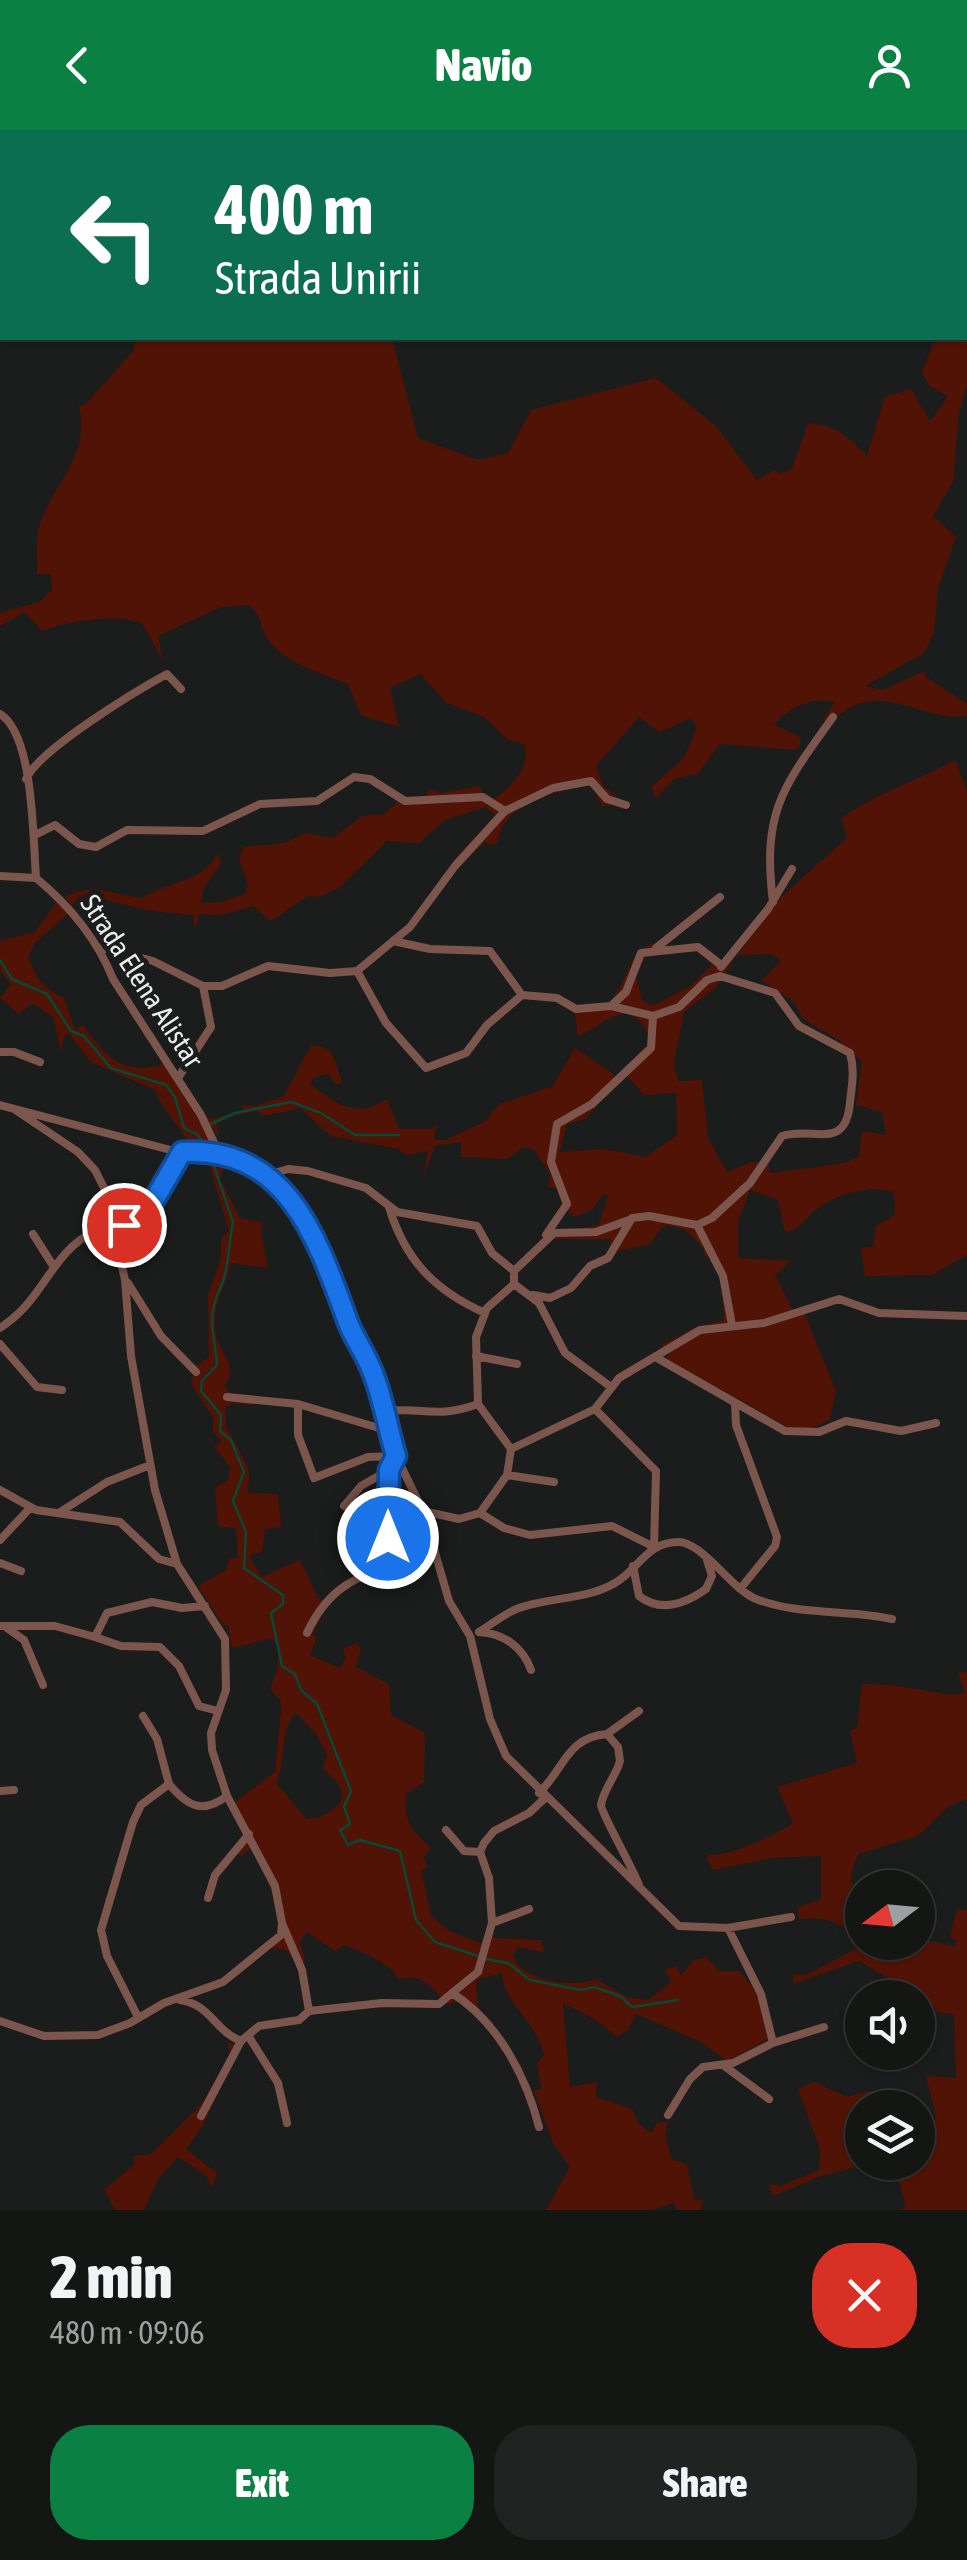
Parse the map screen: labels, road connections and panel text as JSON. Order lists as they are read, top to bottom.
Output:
{
  "streets": {
    "street": ["Strada Elena Alistar"]
  },
  "north": "left",
  "page": {
    "header": "Navio",
    "turn": ["400 m", "Strada Unirii"],
    "heading": ["2 min", "480 m · 09:06"],
    "buttons": ["Exit", "Share"]
  }
}
